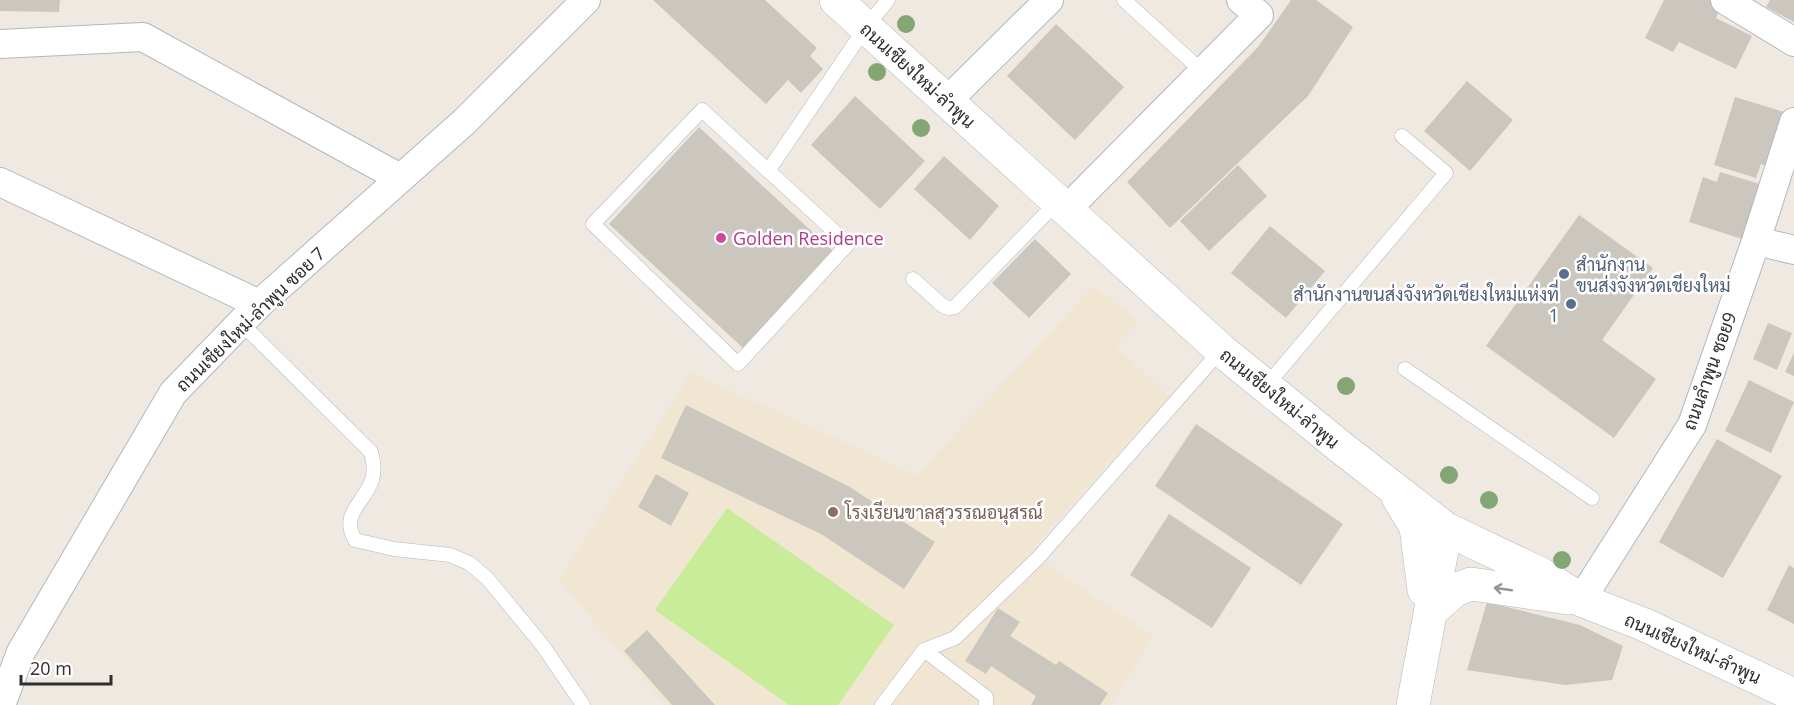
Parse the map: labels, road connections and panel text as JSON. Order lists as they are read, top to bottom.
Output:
{
  "streets": {
    "main road": ["ถนนเชียงใหม่-ลำพูน"],
    "street": ["ถนนเชียงใหม่-ลำพูน ซอย 7", "ถนนลำพูน ซอย9"]
  },
  "crossings": [
    ["ถนนเชียงใหม่-ลำพูน", "ถนนลำพูน ซอย9"]
  ],
  "places": [
    "Golden Residence",
    "สำนักงาน ขนส่งจังหวัดเชียงใหม่",
    "สำนักงานขนส่งจังหวัดเชียงใหม่แห่งที่ 1",
    "โรงเรียนขาลสุวรรณอนุสรณ์"
  ],
  "scale_bar": "20 m"
}
